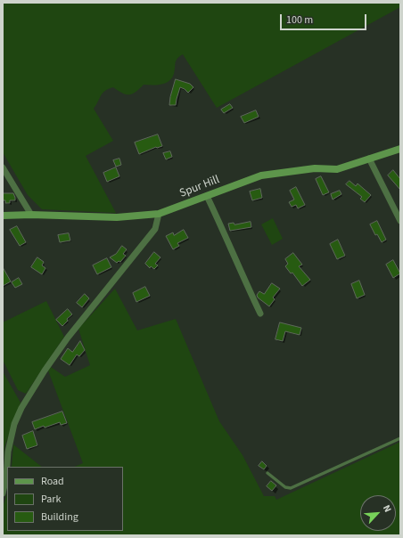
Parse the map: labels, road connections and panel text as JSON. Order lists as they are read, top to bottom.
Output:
{
  "streets": {
    "street": ["Spur Hill"]
  },
  "legend": ["Road", "Park", "Building"],
  "scale_bar": "100 m",
  "north": "top right"
}
